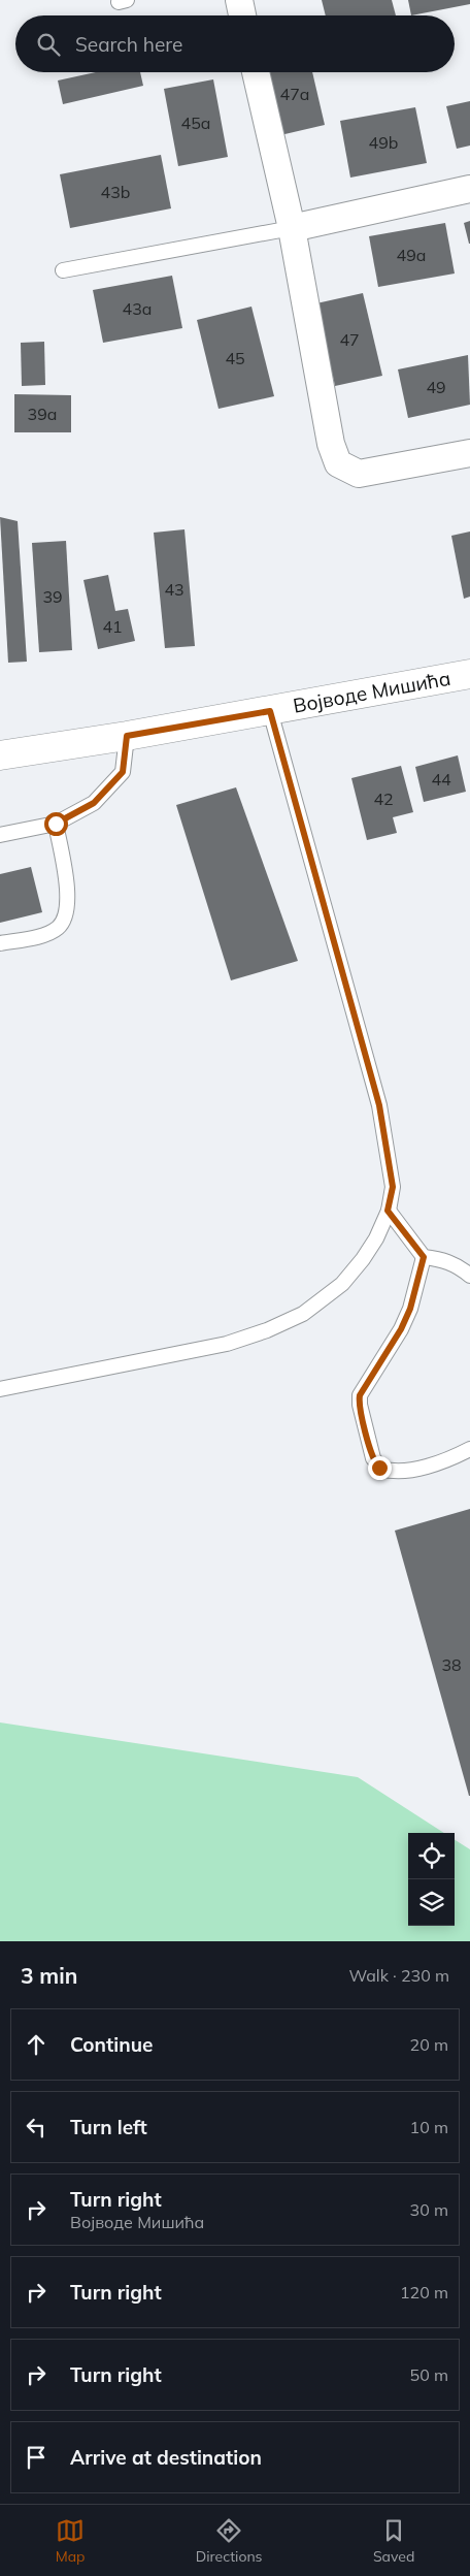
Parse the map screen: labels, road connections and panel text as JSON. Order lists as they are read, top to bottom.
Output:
{
  "streets": {
    "main road": ["Војводе Мишића"]
  },
  "house_numbers": [
    "47a",
    "45a",
    "49b",
    "43b",
    "49a",
    "43a",
    "47",
    "45",
    "49",
    "39a",
    "43",
    "39",
    "41",
    "44",
    "42",
    "38"
  ],
  "page": {
    "search": "Search here",
    "heading": ["3 min", "Walk · 230 m"],
    "list": [
      ["Continue", "20 m"],
      ["Turn left", "10 m"],
      ["Turn right", "Војводе Мишића", "30 m"],
      ["Turn right", "120 m"],
      ["Turn right", "50 m"],
      "Arrive at destination"
    ],
    "nav": ["Map", "Directions", "Saved"]
  }
}
